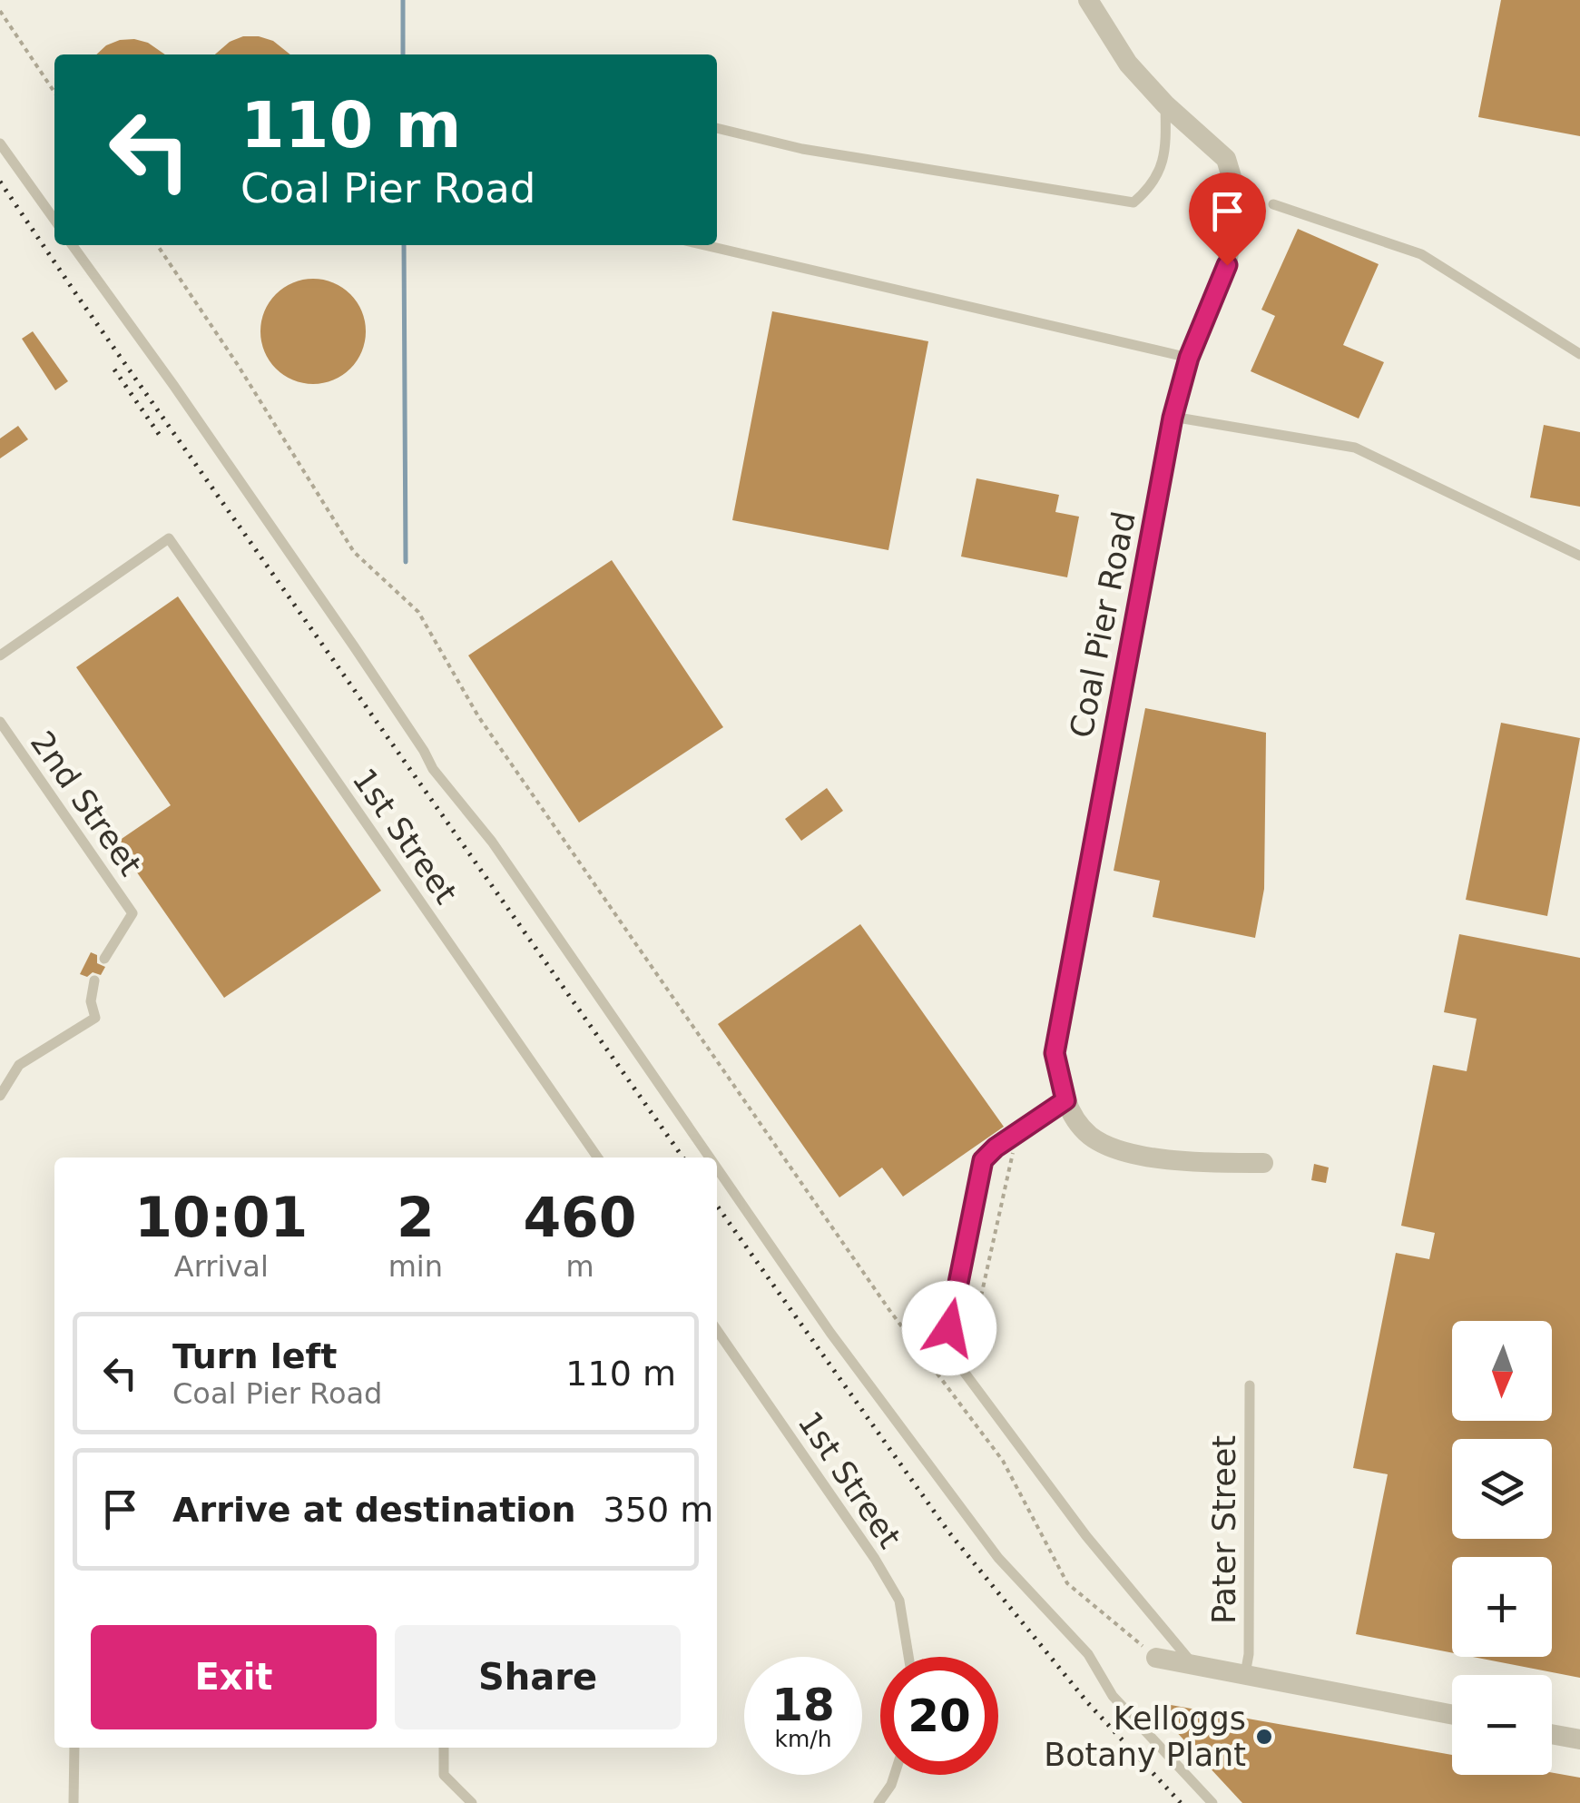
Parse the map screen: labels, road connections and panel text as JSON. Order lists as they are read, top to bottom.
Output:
{
  "streets": {
    "street": ["Coal Pier Road"],
    "lane": ["2nd Street", "1st Street", "Pater Street"]
  },
  "places": ["Kelloggs Botany Plant"],
  "north": "bottom",
  "page": {
    "turn": ["110 m", "Coal Pier Road"],
    "eta": [
      "10:01",
      "Arrival",
      "2",
      "min",
      "460",
      "m"
    ],
    "list": [
      {
        "name": "Turn left",
        "note": "Coal Pier Road",
        "value": "110 m"
      },
      {
        "name": "Arrive at destination",
        "value": "350 m"
      }
    ],
    "map_buttons": ["+", "−"],
    "buttons": ["Exit", "Share"],
    "speed": "18 km/h",
    "limit": "20"
  }
}
